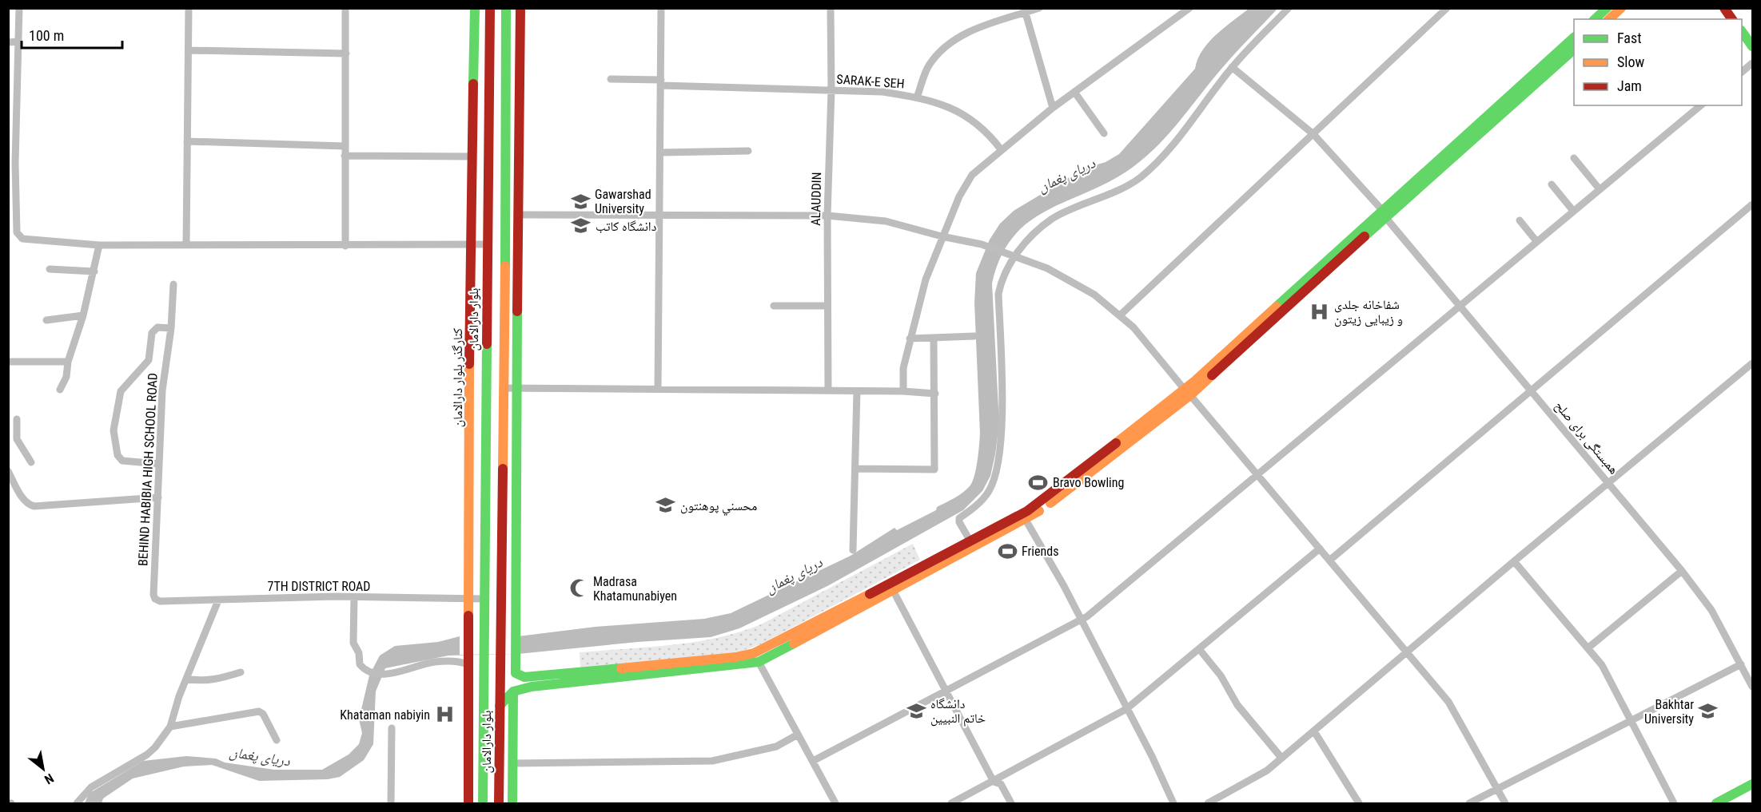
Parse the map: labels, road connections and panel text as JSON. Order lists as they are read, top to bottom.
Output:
{
  "streets": {
    "main road": ["بلوار دارالامان", "کنارگذر بلوار دارالامان"],
    "street": [
      "SARAK-E SEH",
      "ALAUDDIN",
      "همبستگی برای صلح",
      "BEHIND HABIBIA HIGH SCHOOL ROAD",
      "7TH DISTRICT ROAD"
    ]
  },
  "crossings": [
    ["SARAK-E SEH", "ALAUDDIN"],
    ["بلوار دارالامان", "7TH DISTRICT ROAD"],
    ["کنارگذر بلوار دارالامان", "7TH DISTRICT ROAD"],
    ["BEHIND HABIBIA HIGH SCHOOL ROAD", "7TH DISTRICT ROAD"]
  ],
  "water": ["دریای پغمان"],
  "places": {
    "school or university": [
      "Gawarshad University",
      "دانشگاه کاتب",
      "محسني پوهنتون",
      "دانشگاه خاتم النبیین",
      "Bakhtar University"
    ],
    "hospital": ["شفاخانه جلدی و زیبایی زیتون", "Khataman nabiyin"],
    "sports": ["Bravo Bowling", "Friends"],
    "mosque": ["Madrasa Khatamunabiyen"]
  },
  "legend": ["Fast", "Slow", "Jam"],
  "scale_bar": "100 m",
  "north": "bottom right"
}
